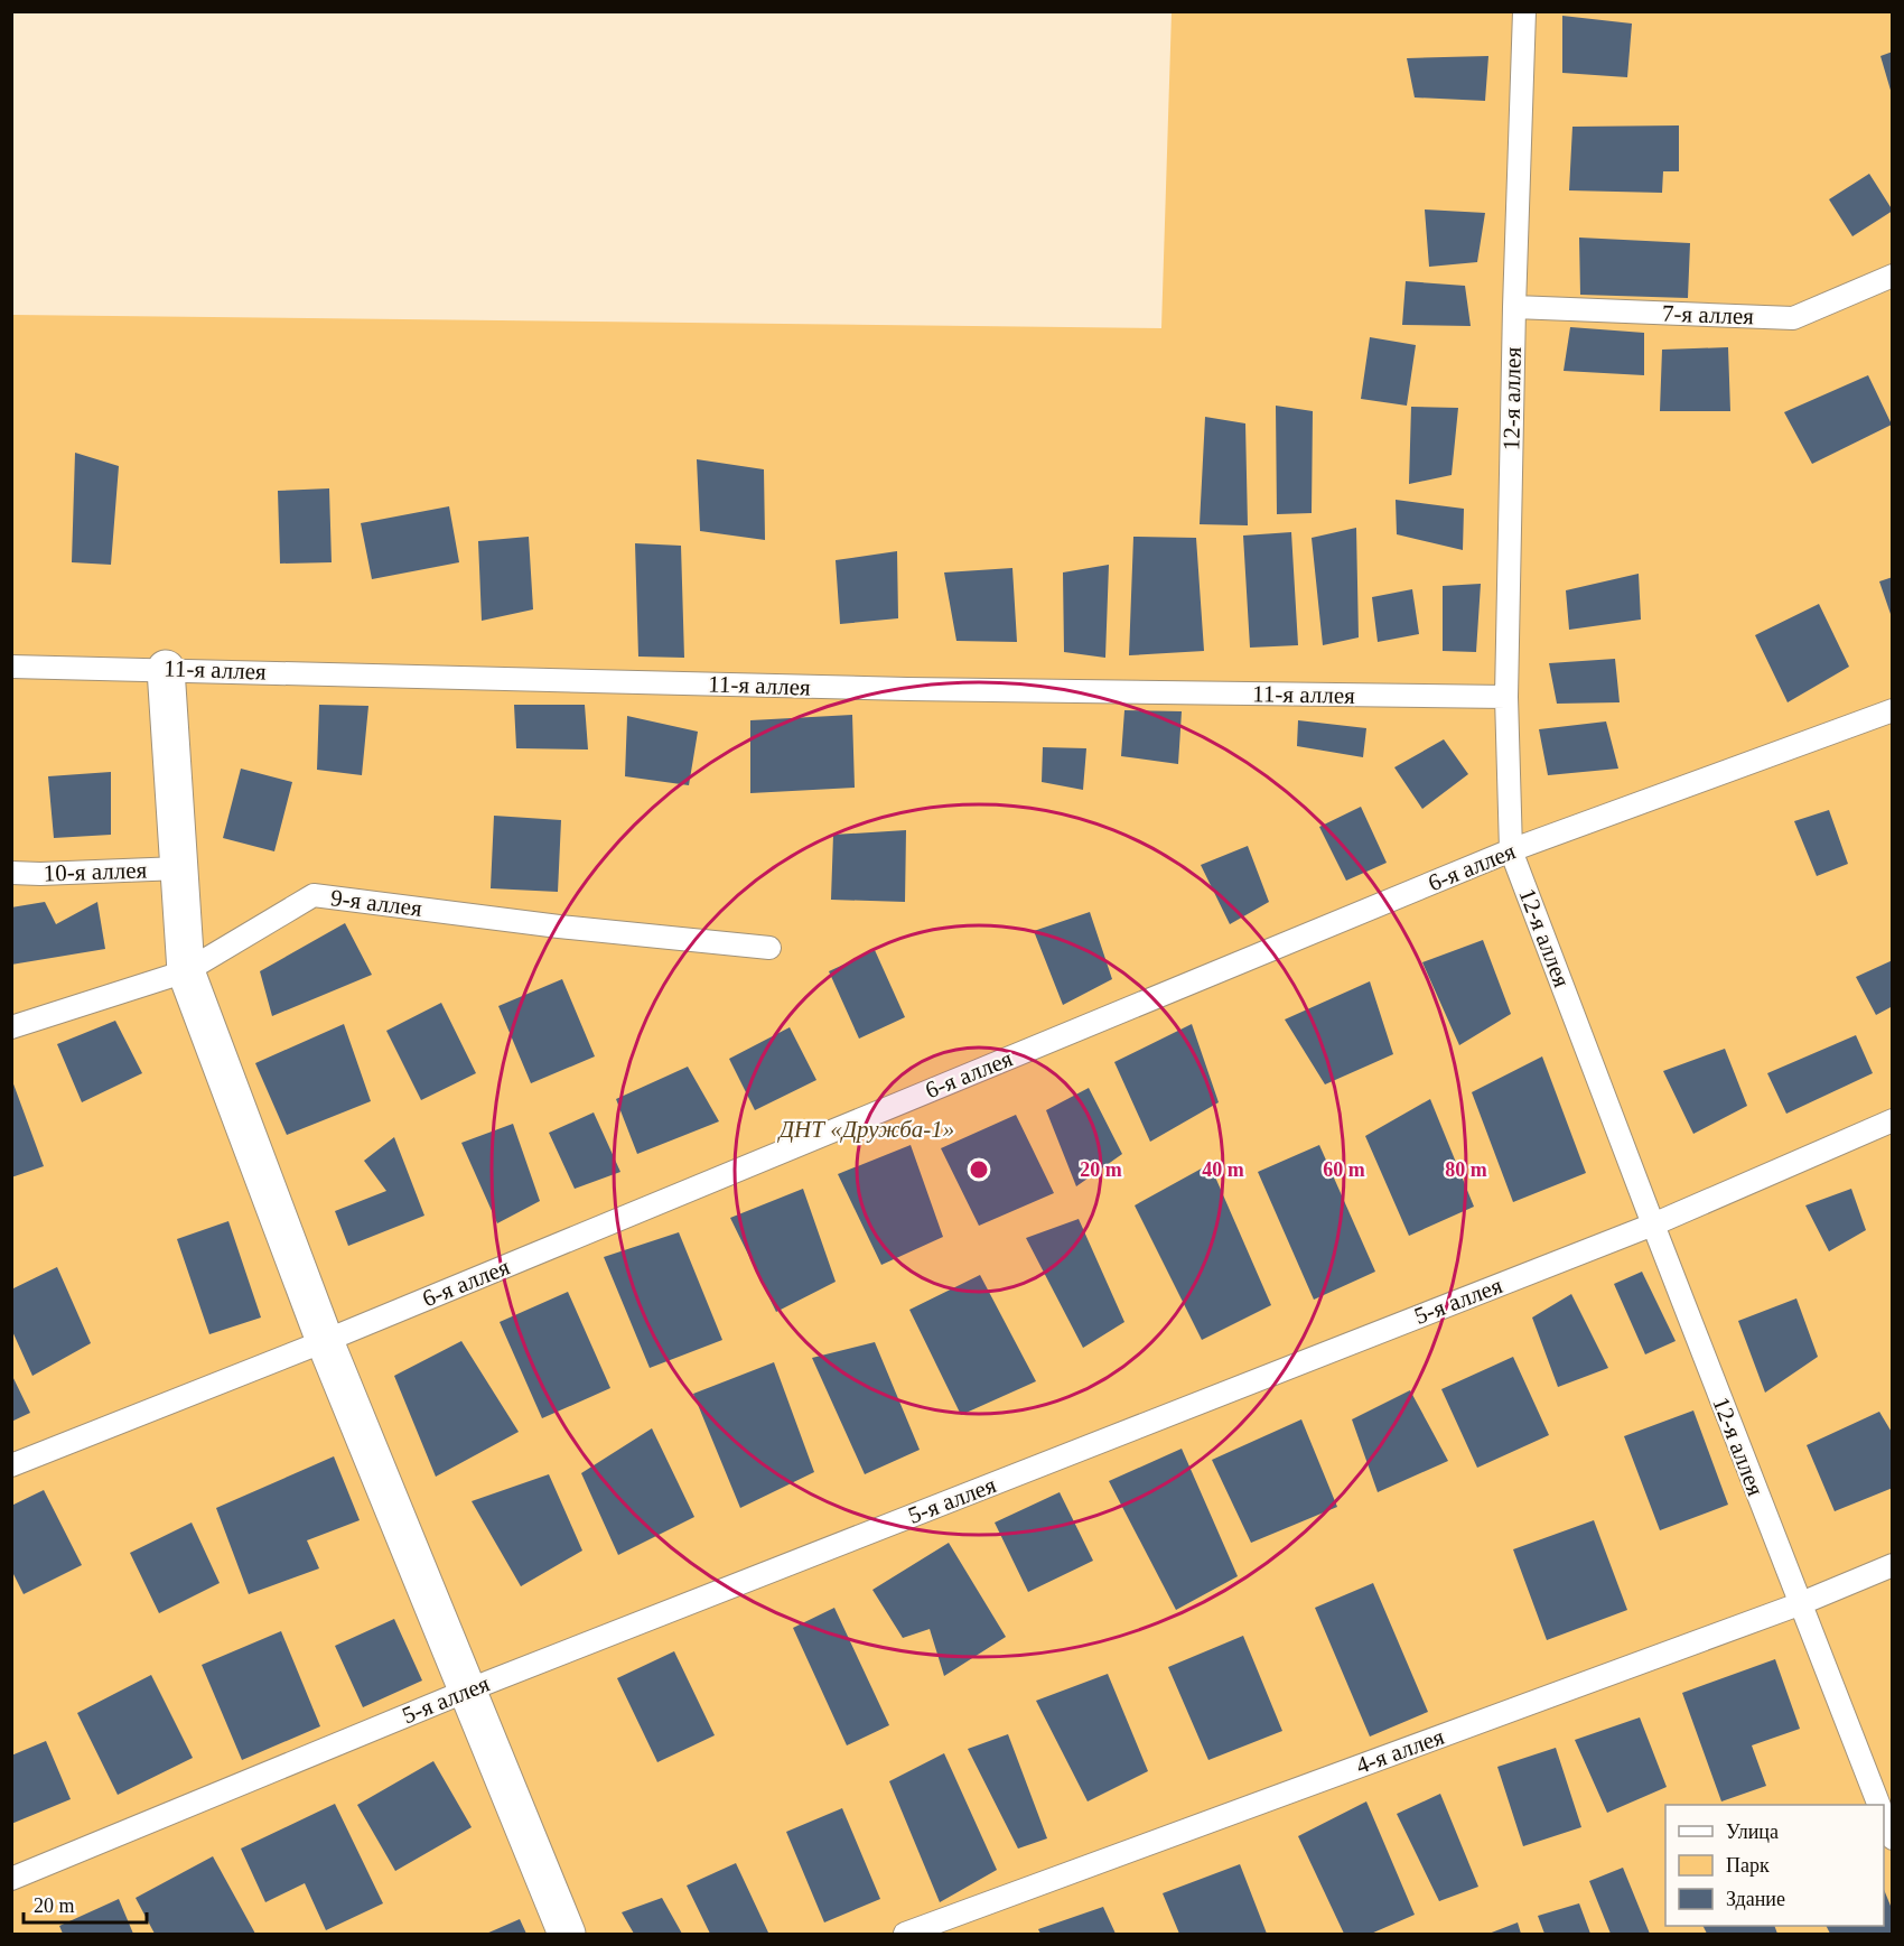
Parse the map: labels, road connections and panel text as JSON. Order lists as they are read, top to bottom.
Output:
{
  "streets": {
    "lane": [
      "7-я аллея",
      "12-я аллея",
      "11-я аллея",
      "6-я аллея",
      "10-я аллея",
      "9-я аллея",
      "5-я аллея",
      "4-я аллея"
    ]
  },
  "crossings": [
    ["7-я аллея", "12-я аллея"],
    ["12-я аллея", "11-я аллея"],
    ["12-я аллея", "6-я аллея"],
    ["12-я аллея", "5-я аллея"],
    ["12-я аллея", "4-я аллея"]
  ],
  "parks": ["ДНТ «Дружба-1»"],
  "legend": ["Улица", "Парк", "Здание"],
  "scale_bar": "20 m",
  "rings": [
    "20 m",
    "40 m",
    "60 m",
    "80 m"
  ]
}
